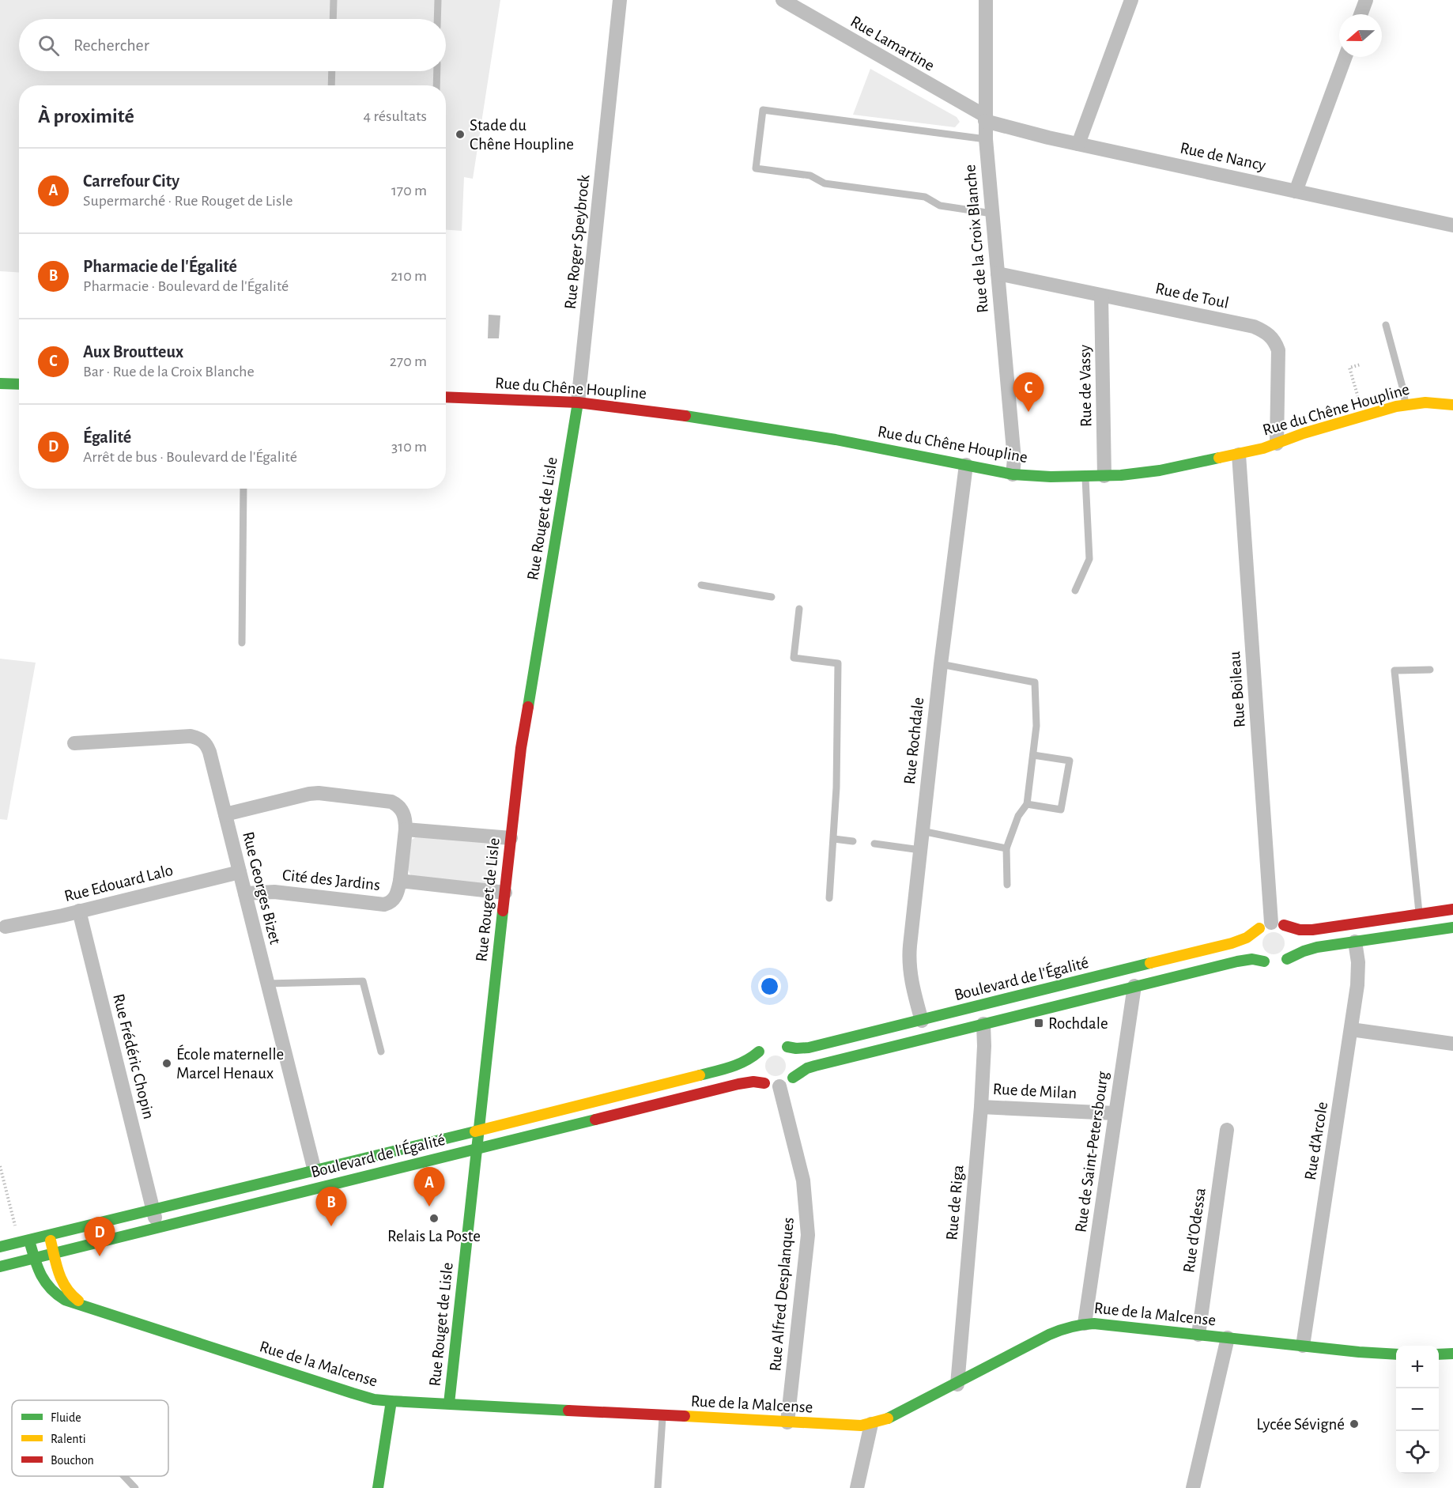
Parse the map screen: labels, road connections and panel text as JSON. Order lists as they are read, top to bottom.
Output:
{
  "streets": {
    "street": [
      "Rue Lamartine",
      "Rue de Nancy",
      "Rue de la Croix Blanche",
      "Rue Roger Speybrock",
      "Rue de Toul",
      "Rue de Vassy",
      "Rue du Chêne Houpline",
      "Rue Rouget de Lisle",
      "Rue Boileau",
      "Rue Rochdale",
      "Cité des Jardins",
      "Rue Edouard Lalo",
      "Rue Georges Bizet",
      "Boulevard de l'Égalité",
      "Rue Frédéric Chopin",
      "Rue de Milan",
      "Rue d'Arcole",
      "Rue de Saint-Petersbourg",
      "Rue de Riga",
      "Rue d'Odessa",
      "Rue Alfred Desplanques",
      "Rue de la Malcense"
    ]
  },
  "crossings": [
    ["Rue Lamartine", "Rue de Nancy"],
    ["Rue Lamartine", "Rue de la Croix Blanche"],
    ["Rue de Nancy", "Rue de la Croix Blanche"],
    ["Rue de la Croix Blanche", "Rue de Toul"],
    ["Rue de la Croix Blanche", "Rue du Chêne Houpline"],
    ["Rue Roger Speybrock", "Rue du Chêne Houpline"],
    ["Rue Roger Speybrock", "Rue Rouget de Lisle"],
    ["Rue de Toul", "Rue de Vassy"],
    ["Rue de Toul", "Rue du Chêne Houpline"],
    ["Rue de Vassy", "Rue du Chêne Houpline"],
    ["Rue du Chêne Houpline", "Rue Rouget de Lisle"],
    ["Rue du Chêne Houpline", "Rue Boileau"],
    ["Rue du Chêne Houpline", "Rue Rochdale"],
    ["Rue Rouget de Lisle", "Cité des Jardins"],
    ["Rue Rouget de Lisle", "Boulevard de l'Égalité"],
    ["Rue Rouget de Lisle", "Rue de la Malcense"],
    ["Rue Boileau", "Boulevard de l'Égalité"],
    ["Rue Rochdale", "Boulevard de l'Égalité"],
    ["Cité des Jardins", "Rue Georges Bizet"],
    ["Rue Edouard Lalo", "Rue Georges Bizet"],
    ["Rue Edouard Lalo", "Rue Frédéric Chopin"],
    ["Rue Georges Bizet", "Boulevard de l'Égalité"],
    ["Boulevard de l'Égalité", "Rue Frédéric Chopin"],
    ["Boulevard de l'Égalité", "Rue d'Arcole"],
    ["Boulevard de l'Égalité", "Rue de Saint-Petersbourg"],
    ["Boulevard de l'Égalité", "Rue de Riga"],
    ["Boulevard de l'Égalité", "Rue Alfred Desplanques"],
    ["Boulevard de l'Égalité", "Rue de la Malcense"],
    ["Rue de Milan", "Rue de Saint-Petersbourg"],
    ["Rue de Milan", "Rue de Riga"],
    ["Rue d'Arcole", "Rue de la Malcense"],
    ["Rue de Saint-Petersbourg", "Rue de la Malcense"],
    ["Rue de Riga", "Rue de la Malcense"],
    ["Rue d'Odessa", "Rue de la Malcense"],
    ["Rue Alfred Desplanques", "Rue de la Malcense"]
  ],
  "places": {
    "other": [
      "Stade du Chêne Houpline",
      "École maternelle Marcel Henaux",
      "Relais La Poste",
      "Lycée Sévigné"
    ],
    "transit": ["Rochdale"]
  },
  "legend": ["Fluide", "Ralenti", "Bouchon"],
  "north": "left",
  "page": {
    "search": "Rechercher",
    "heading": ["À proximité", "4 résultats"],
    "list": [
      {
        "mark": "A",
        "name": "Carrefour City",
        "note": "Supermarché · Rue Rouget de Lisle",
        "value": "170 m"
      },
      {
        "mark": "B",
        "name": "Pharmacie de l'Égalité",
        "note": "Pharmacie · Boulevard de l'Égalité",
        "value": "210 m"
      },
      {
        "mark": "C",
        "name": "Aux Broutteux",
        "note": "Bar · Rue de la Croix Blanche",
        "value": "270 m"
      },
      {
        "mark": "D",
        "name": "Égalité",
        "note": "Arrêt de bus · Boulevard de l'Égalité",
        "value": "310 m"
      }
    ],
    "pins": [
      "C",
      "A",
      "B",
      "D"
    ],
    "map_buttons": ["+", "−"]
  }
}
